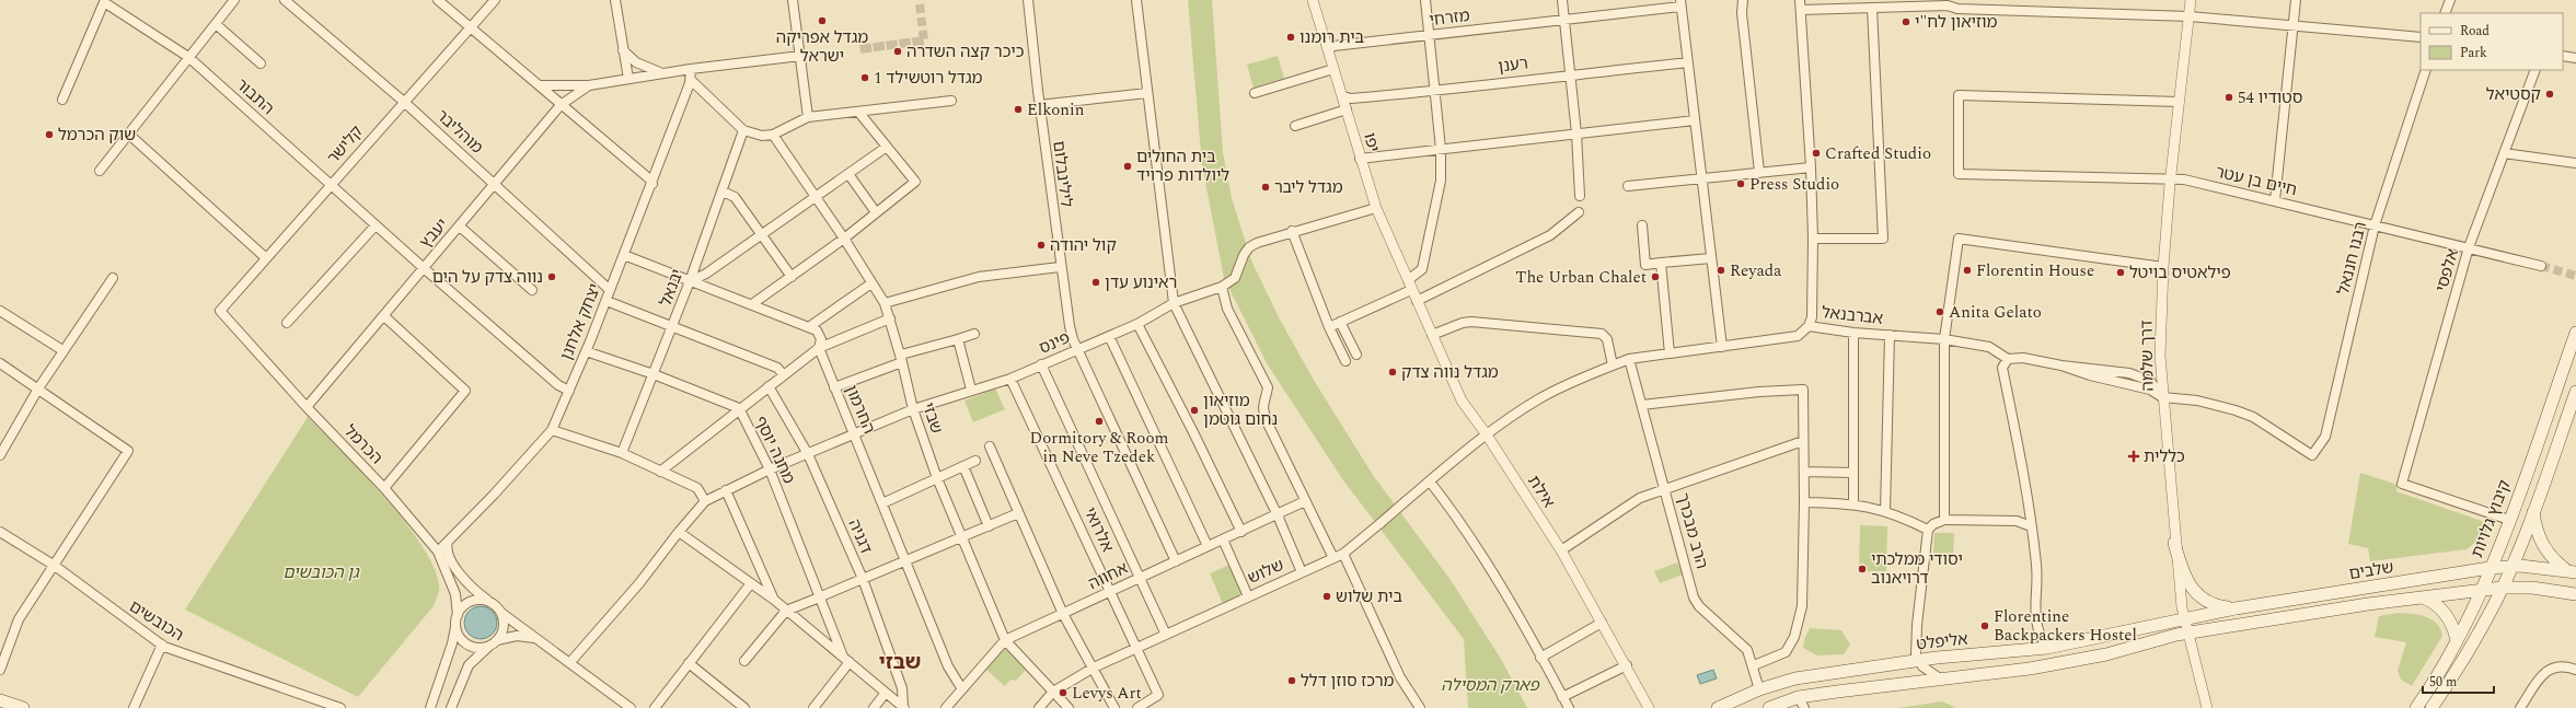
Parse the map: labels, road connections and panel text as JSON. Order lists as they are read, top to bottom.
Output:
{
  "streets": {
    "main road": ["קיבוץ גלויות", "שלבים", "אליפלט"],
    "street": [
      "מזרחי",
      "רענן",
      "התבור",
      "מוהליבר",
      "יפו",
      "קלישר",
      "לילינבלום",
      "חיים בן עטר",
      "יעבץ",
      "רבנו חננאל",
      "אלפסי",
      "יבנאל",
      "אברבנאל",
      "יצחק אלחנן",
      "פינס",
      "דרך שלמה",
      "החרמון",
      "שבזי",
      "הכרמל",
      "מחנה יוסף",
      "אילת",
      "אלרואי",
      "הרב מבכרך",
      "דגניה",
      "שלוש",
      "אחווה",
      "הכובשים"
    ]
  },
  "crossings": [
    ["מזרחי", "יפו"],
    ["רענן", "יפו"],
    ["התבור", "קלישר"],
    ["התבור", "יעבץ"],
    ["התבור", "יצחק אלחנן"],
    ["מוהליבר", "קלישר"],
    ["מוהליבר", "יעבץ"],
    ["מוהליבר", "יצחק אלחנן"],
    ["יפו", "פינס"],
    ["יפו", "אילת"],
    ["קלישר", "הכרמל"],
    ["לילינבלום", "פינס"],
    ["לילינבלום", "אחווה"],
    ["חיים בן עטר", "רבנו חננאל"],
    ["חיים בן עטר", "אלפסי"],
    ["חיים בן עטר", "דרך שלמה"],
    ["יעבץ", "הכרמל"],
    ["רבנו חננאל", "דרך שלמה"],
    ["אלפסי", "קיבוץ גלויות"],
    ["יבנאל", "מחנה יוסף"],
    ["אברבנאל", "אילת"],
    ["אברבנאל", "הרב מבכרך"],
    ["אברבנאל", "שלוש"],
    ["יצחק אלחנן", "הכרמל"],
    ["יצחק אלחנן", "מחנה יוסף"],
    ["פינס", "החרמון"],
    ["פינס", "שבזי"],
    ["פינס", "מחנה יוסף"],
    ["פינס", "אלרואי"],
    ["פינס", "דגניה"],
    ["דרך שלמה", "שלבים"],
    ["דרך שלמה", "אליפלט"],
    ["החרמון", "אחווה"],
    ["שבזי", "שלוש"],
    ["שבזי", "אחווה"],
    ["אילת", "שלוש"],
    ["קיבוץ גלויות", "שלבים"],
    ["אלרואי", "שלוש"],
    ["אלרואי", "אחווה"],
    ["הרב מבכרך", "אליפלט"],
    ["שלבים", "אליפלט"]
  ],
  "districts": ["שבזי"],
  "parks": ["גן הכובשים", "פארק המסילה"],
  "places": {
    "other": [
      "מגדל אפריקה ישראל",
      "מוזיאון לח\"י",
      "בית רומנו",
      "כיכר קצה השדרה",
      "מגדל רוטשילד 1",
      "קסטיאל",
      "סטודיו 54",
      "Elkonin",
      "שוק הכרמל",
      "Crafted Studio",
      "בית החולים ליולדות פרויד",
      "Press Studio",
      "מגדל ליבר",
      "קול יהודה",
      "Reyada",
      "Florentin House",
      "פילאטיס בויטל",
      "נווה צדק על הים",
      "The Urban Chalet",
      "ראינוע עדן",
      "Anita Gelato",
      "מגדל נווה צדק",
      "מוזיאון נחום גוטמן",
      "Dormitory & Room in Neve Tzedek",
      "יסודי ממלכתי דרויאנוב",
      "בית שלוש",
      "Florentine Backpackers Hostel",
      "מרכז סוזן דלל",
      "Levys Art"
    ],
    "health": ["כללית"]
  },
  "legend": ["Road", "Park"],
  "scale_bar": "50 m"
}
